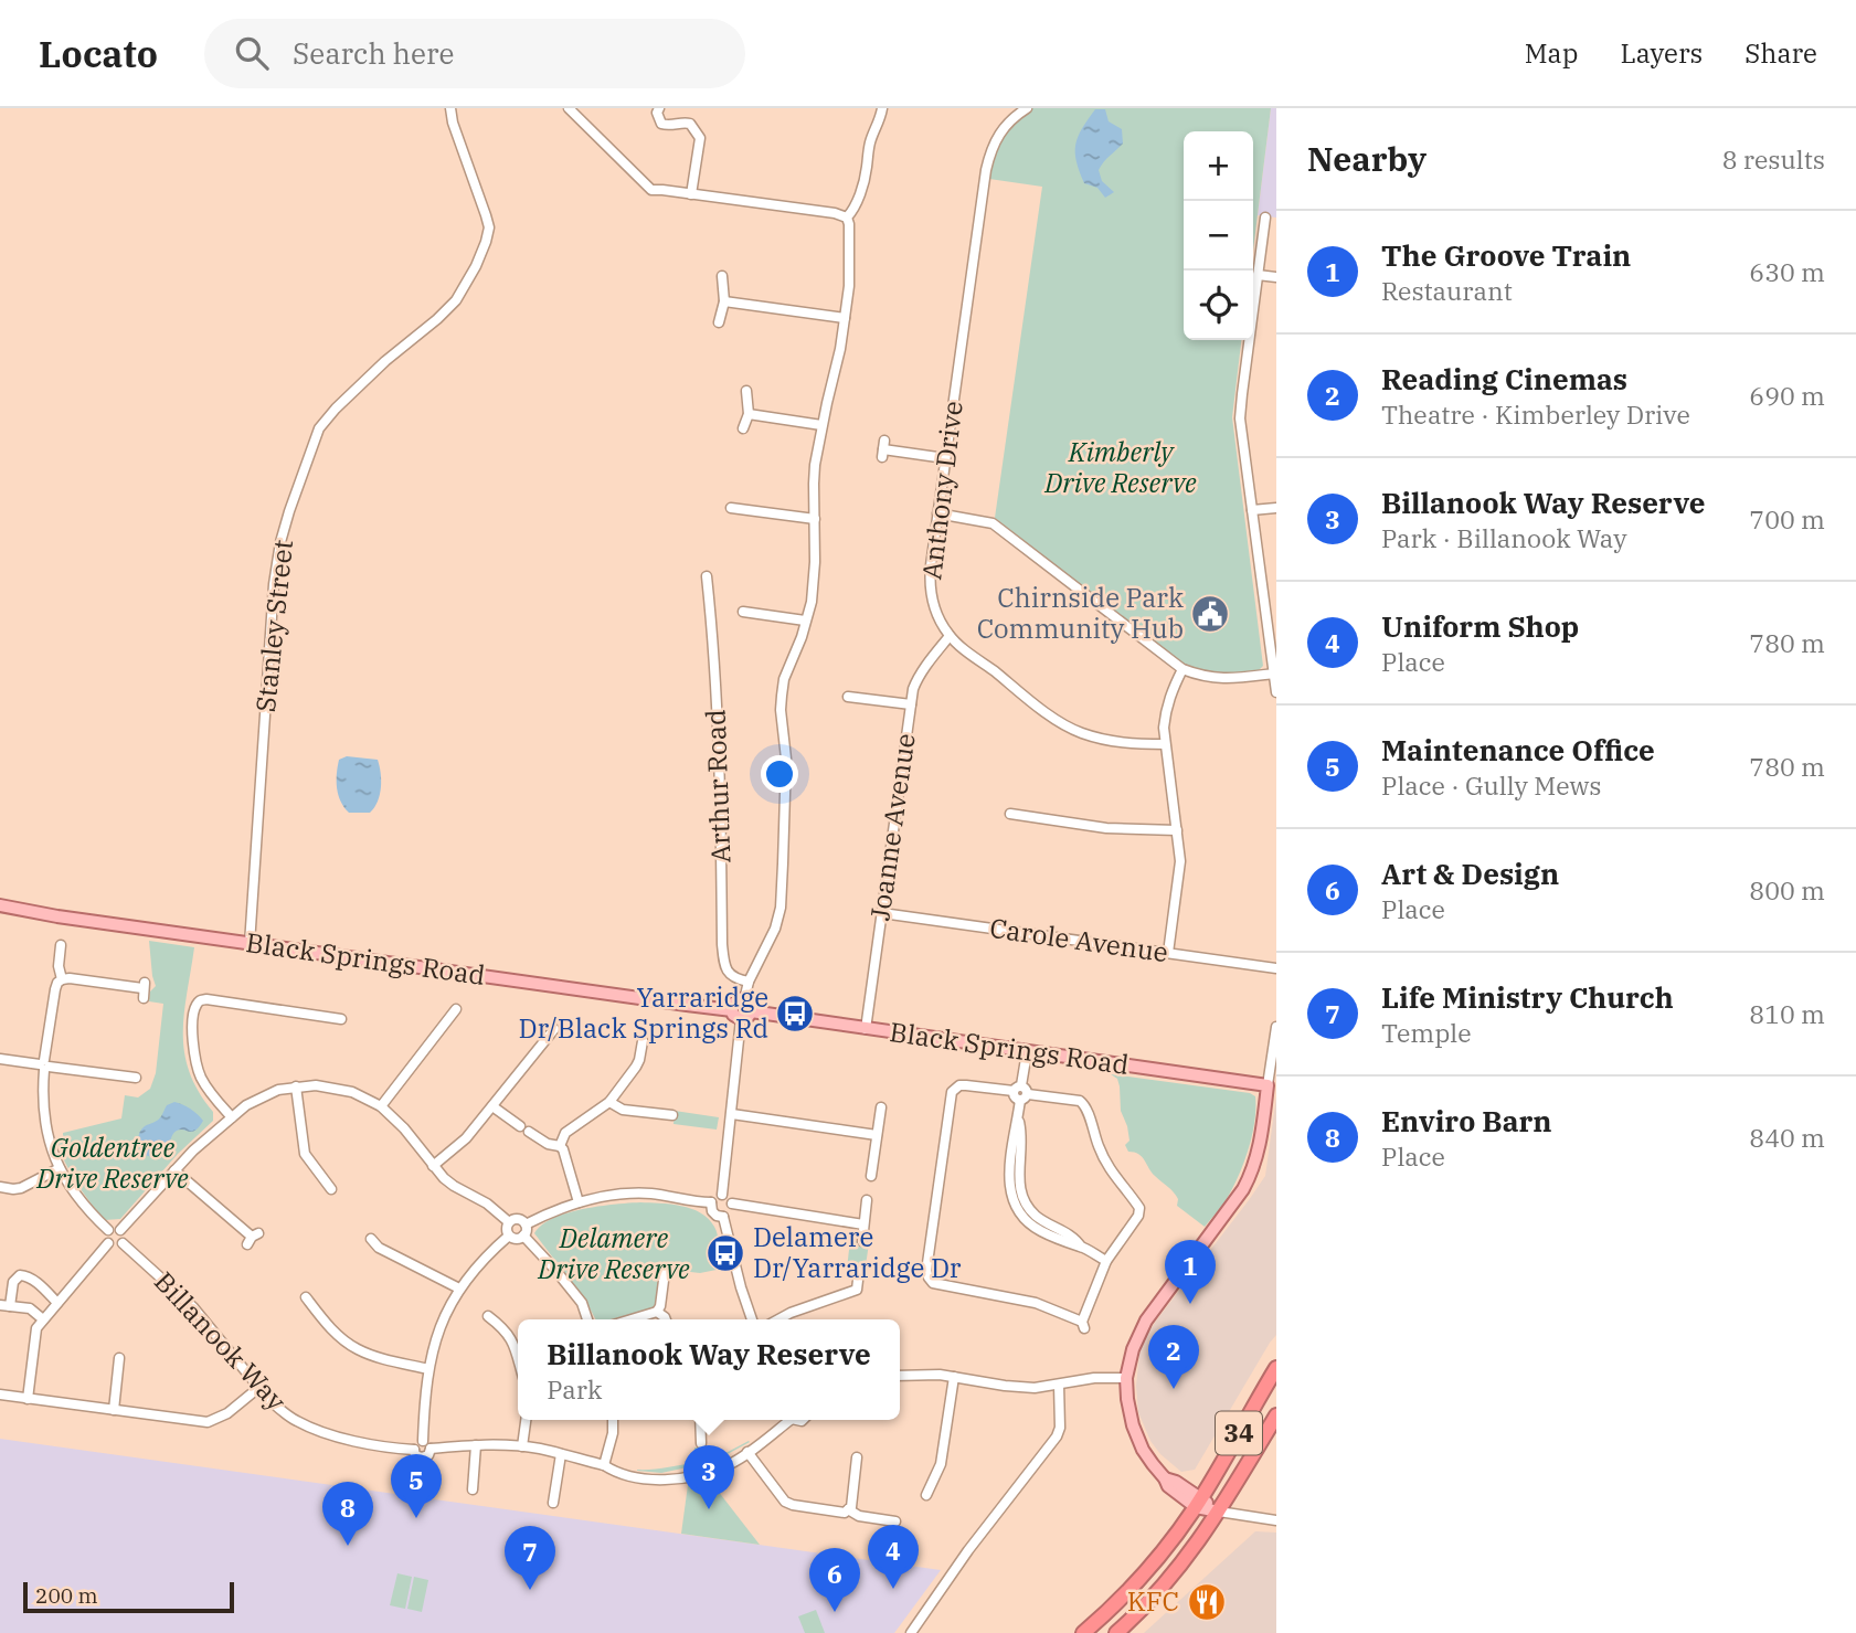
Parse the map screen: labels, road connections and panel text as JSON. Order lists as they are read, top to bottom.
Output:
{
  "streets": {
    "highway": ["34"],
    "main road": ["Black Springs Road"],
    "street": [
      "Anthony Drive",
      "Stanley Street",
      "Arthur Road",
      "Joanne Avenue",
      "Carole Avenue",
      "Billanook Way"
    ]
  },
  "crossings": [
    ["Anthony Drive", "Joanne Avenue"],
    ["Stanley Street", "Black Springs Road"],
    ["Joanne Avenue", "Carole Avenue"],
    ["Joanne Avenue", "Black Springs Road"]
  ],
  "parks": ["Kimberly Drive Reserve", "Goldentree Drive Reserve", "Delamere Drive Reserve"],
  "places": {
    "public building": ["Chirnside Park Community Hub"],
    "bus stop": ["Yarraridge Dr/Black Springs Rd", "Delamere Dr/Yarraridge Dr"],
    "restaurant": ["KFC"]
  },
  "scale_bar": "200 m",
  "page": {
    "header": "Locato",
    "search": "Search here",
    "nav": ["Map", "Layers", "Share"],
    "heading": ["Nearby", "8 results"],
    "map_buttons": ["+", "−"],
    "list": [
      {
        "mark": "1",
        "name": "The Groove Train",
        "note": "Restaurant",
        "value": "630 m"
      },
      {
        "mark": "2",
        "name": "Reading Cinemas",
        "note": "Theatre · Kimberley Drive",
        "value": "690 m"
      },
      {
        "mark": "3",
        "name": "Billanook Way Reserve",
        "note": "Park · Billanook Way",
        "value": "700 m"
      },
      {
        "mark": "4",
        "name": "Uniform Shop",
        "note": "Place",
        "value": "780 m"
      },
      {
        "mark": "5",
        "name": "Maintenance Office",
        "note": "Place · Gully Mews",
        "value": "780 m"
      },
      {
        "mark": "6",
        "name": "Art & Design",
        "note": "Place",
        "value": "800 m"
      },
      {
        "mark": "7",
        "name": "Life Ministry Church",
        "note": "Temple",
        "value": "810 m"
      },
      {
        "mark": "8",
        "name": "Enviro Barn",
        "note": "Place",
        "value": "840 m"
      }
    ],
    "pins": [
      "1",
      "2",
      "3",
      "5",
      "8",
      "4",
      "7",
      "6"
    ],
    "popup": ["Billanook Way Reserve", "Park"],
    "scale": "200 m"
  }
}
